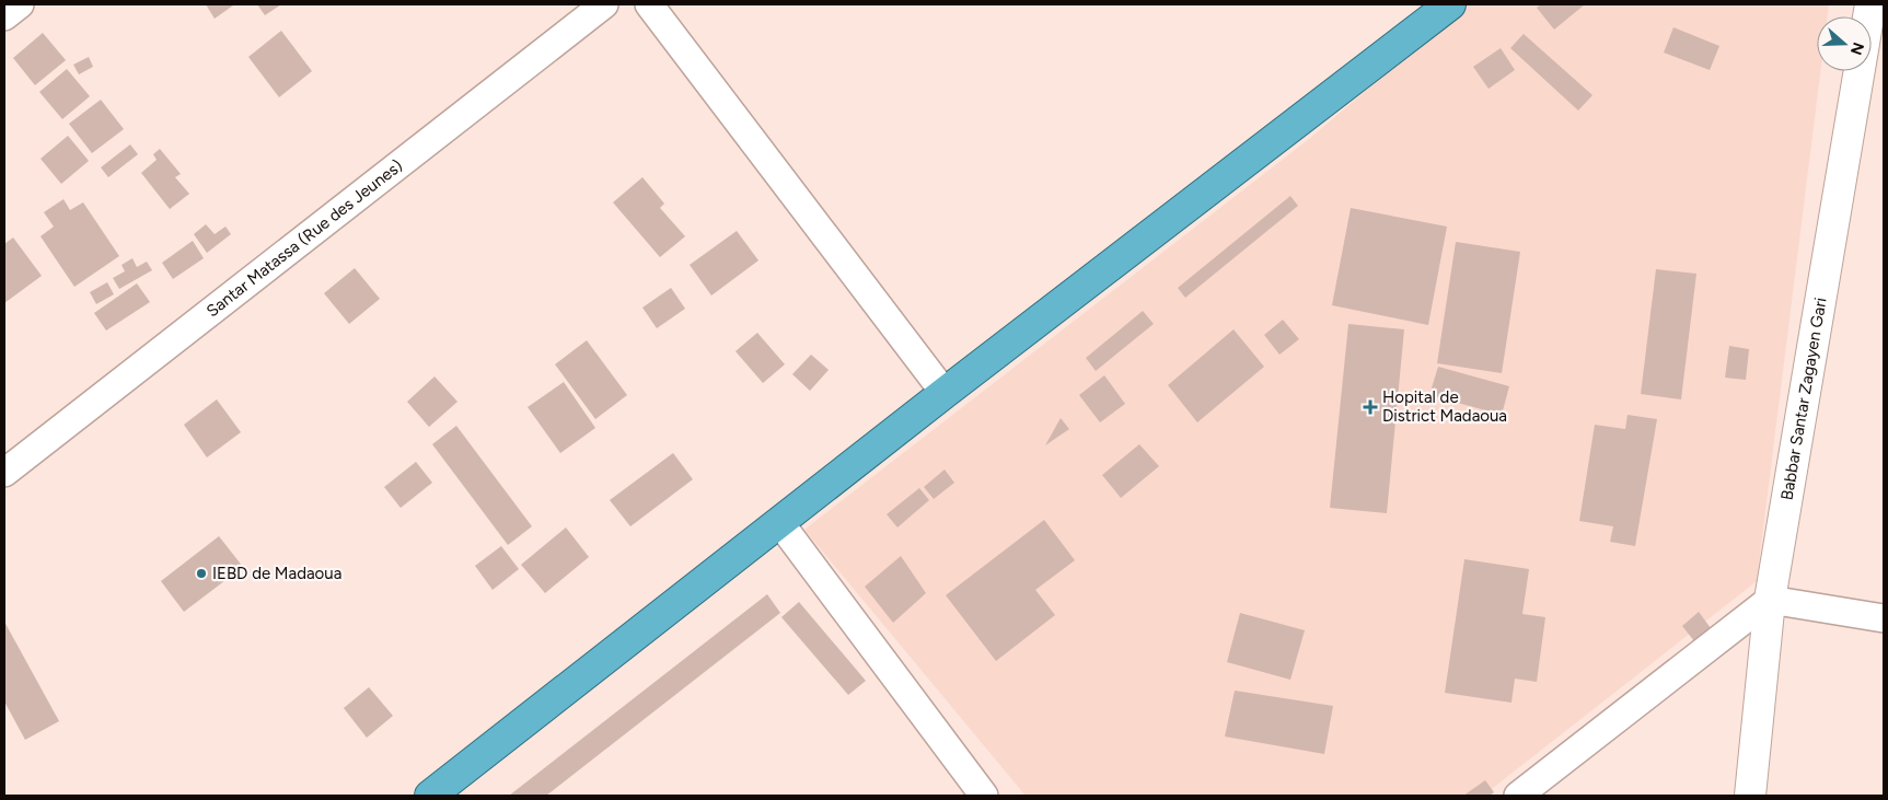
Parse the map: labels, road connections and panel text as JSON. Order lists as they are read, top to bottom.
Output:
{
  "streets": {
    "street": ["Santar Matassa (Rue des Jeunes)", "Babbar Santar Zagayen Gari"]
  },
  "places": {
    "health": ["Hopital de District Madaoua"],
    "other": ["IEBD de Madaoua"]
  },
  "north": "right"
}
